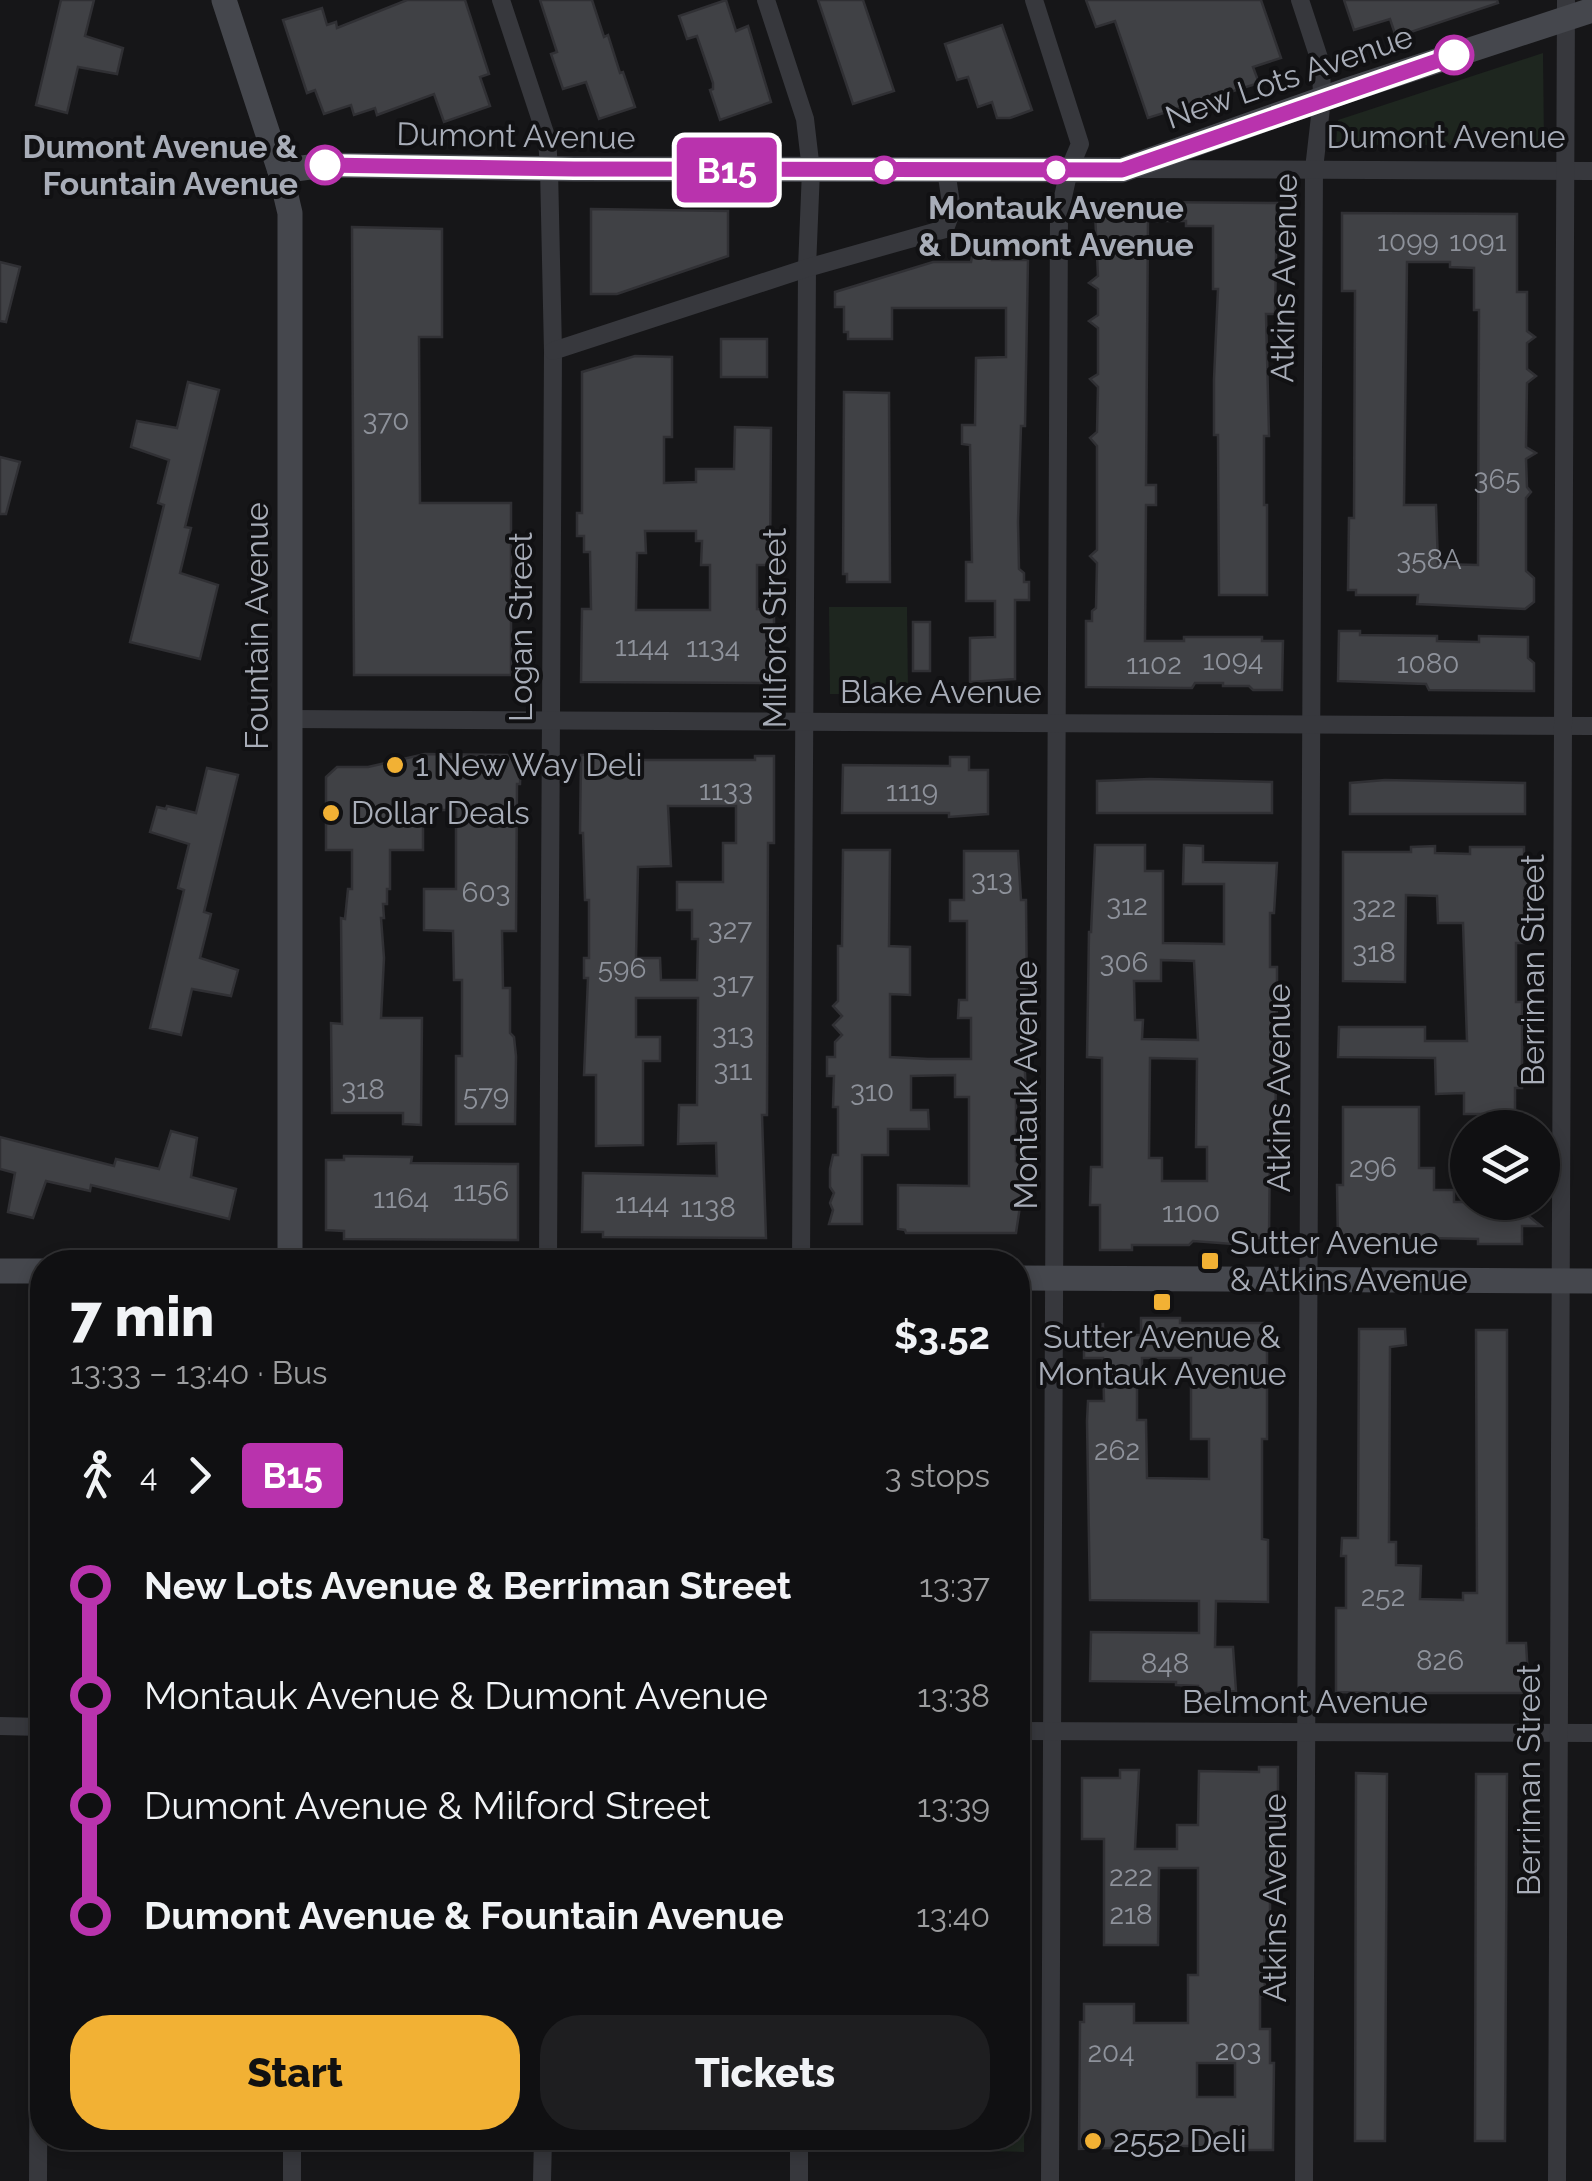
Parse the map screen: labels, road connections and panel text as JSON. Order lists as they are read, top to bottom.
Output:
{
  "streets": {
    "street": [
      "New Lots Avenue",
      "Dumont Avenue",
      "Atkins Avenue",
      "Fountain Avenue",
      "Logan Street",
      "Milford Street",
      "Blake Avenue",
      "Berriman Street",
      "Montauk Avenue",
      "Belmont Avenue"
    ]
  },
  "crossings": [
    ["New Lots Avenue", "Dumont Avenue"],
    ["New Lots Avenue", "Atkins Avenue"],
    ["New Lots Avenue", "Berriman Street"],
    ["Dumont Avenue", "Atkins Avenue"],
    ["Dumont Avenue", "Fountain Avenue"],
    ["Dumont Avenue", "Logan Street"],
    ["Dumont Avenue", "Milford Street"],
    ["Dumont Avenue", "Berriman Street"],
    ["Dumont Avenue", "Montauk Avenue"],
    ["Atkins Avenue", "Blake Avenue"],
    ["Atkins Avenue", "Belmont Avenue"],
    ["Fountain Avenue", "Blake Avenue"],
    ["Logan Street", "Blake Avenue"],
    ["Milford Street", "Blake Avenue"],
    ["Blake Avenue", "Berriman Street"],
    ["Blake Avenue", "Montauk Avenue"],
    ["Berriman Street", "Belmont Avenue"],
    ["Montauk Avenue", "Belmont Avenue"]
  ],
  "places": {
    "other": [
      "Dumont Avenue & Fountain Avenue",
      "Montauk Avenue & Dumont Avenue",
      "1 New Way Deli",
      "Dollar Deals",
      "2552 Deli"
    ],
    "transit": ["Sutter Avenue & Atkins Avenue", "Sutter Avenue & Montauk Avenue"]
  },
  "lines": ["bus line B15"],
  "house_numbers": [
    "1099",
    "1091",
    "370",
    "365",
    "358A",
    "1144",
    "1134",
    "1094",
    "1080",
    "1102",
    "1133",
    "1119",
    "313",
    "603",
    "312",
    "322",
    "327",
    "318",
    "306",
    "596",
    "317",
    "313",
    "311",
    "318",
    "310",
    "579",
    "296",
    "1156",
    "1164",
    "1144",
    "1138",
    "1100",
    "262",
    "252",
    "826",
    "848",
    "222",
    "218",
    "203",
    "204"
  ],
  "page": {
    "on_map": "B15",
    "heading": ["7 min", "13:33 – 13:40 · Bus", "$3.52"],
    "legs": ["4", "B15", "3 stops"],
    "list": [
      {
        "name": "New Lots Avenue & Berriman Street",
        "value": "13:37"
      },
      {
        "name": "Montauk Avenue & Dumont Avenue",
        "value": "13:38"
      },
      {
        "name": "Dumont Avenue & Milford Street",
        "value": "13:39"
      },
      {
        "name": "Dumont Avenue & Fountain Avenue",
        "value": "13:40"
      }
    ],
    "buttons": ["Start", "Tickets"]
  }
}
